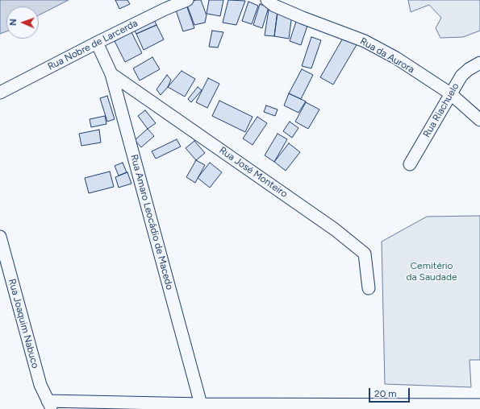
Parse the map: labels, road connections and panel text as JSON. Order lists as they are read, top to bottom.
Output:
{
  "streets": {
    "street": [
      "Rua Nobre de Larcerda",
      "Rua da Aurora",
      "Rua Riachuelo",
      "Rua José Monteiro",
      "Rua Amaro Leocádio de Macedo",
      "Rua Joaquim Nabuco"
    ]
  },
  "crossings": [
    ["Rua Nobre de Larcerda", "Rua Amaro Leocádio de Macedo"],
    ["Rua da Aurora", "Rua Riachuelo"],
    ["Rua José Monteiro", "Rua Amaro Leocádio de Macedo"]
  ],
  "parks": ["Cemitério da Saudade"],
  "scale_bar": "20 m",
  "north": "left"
}
